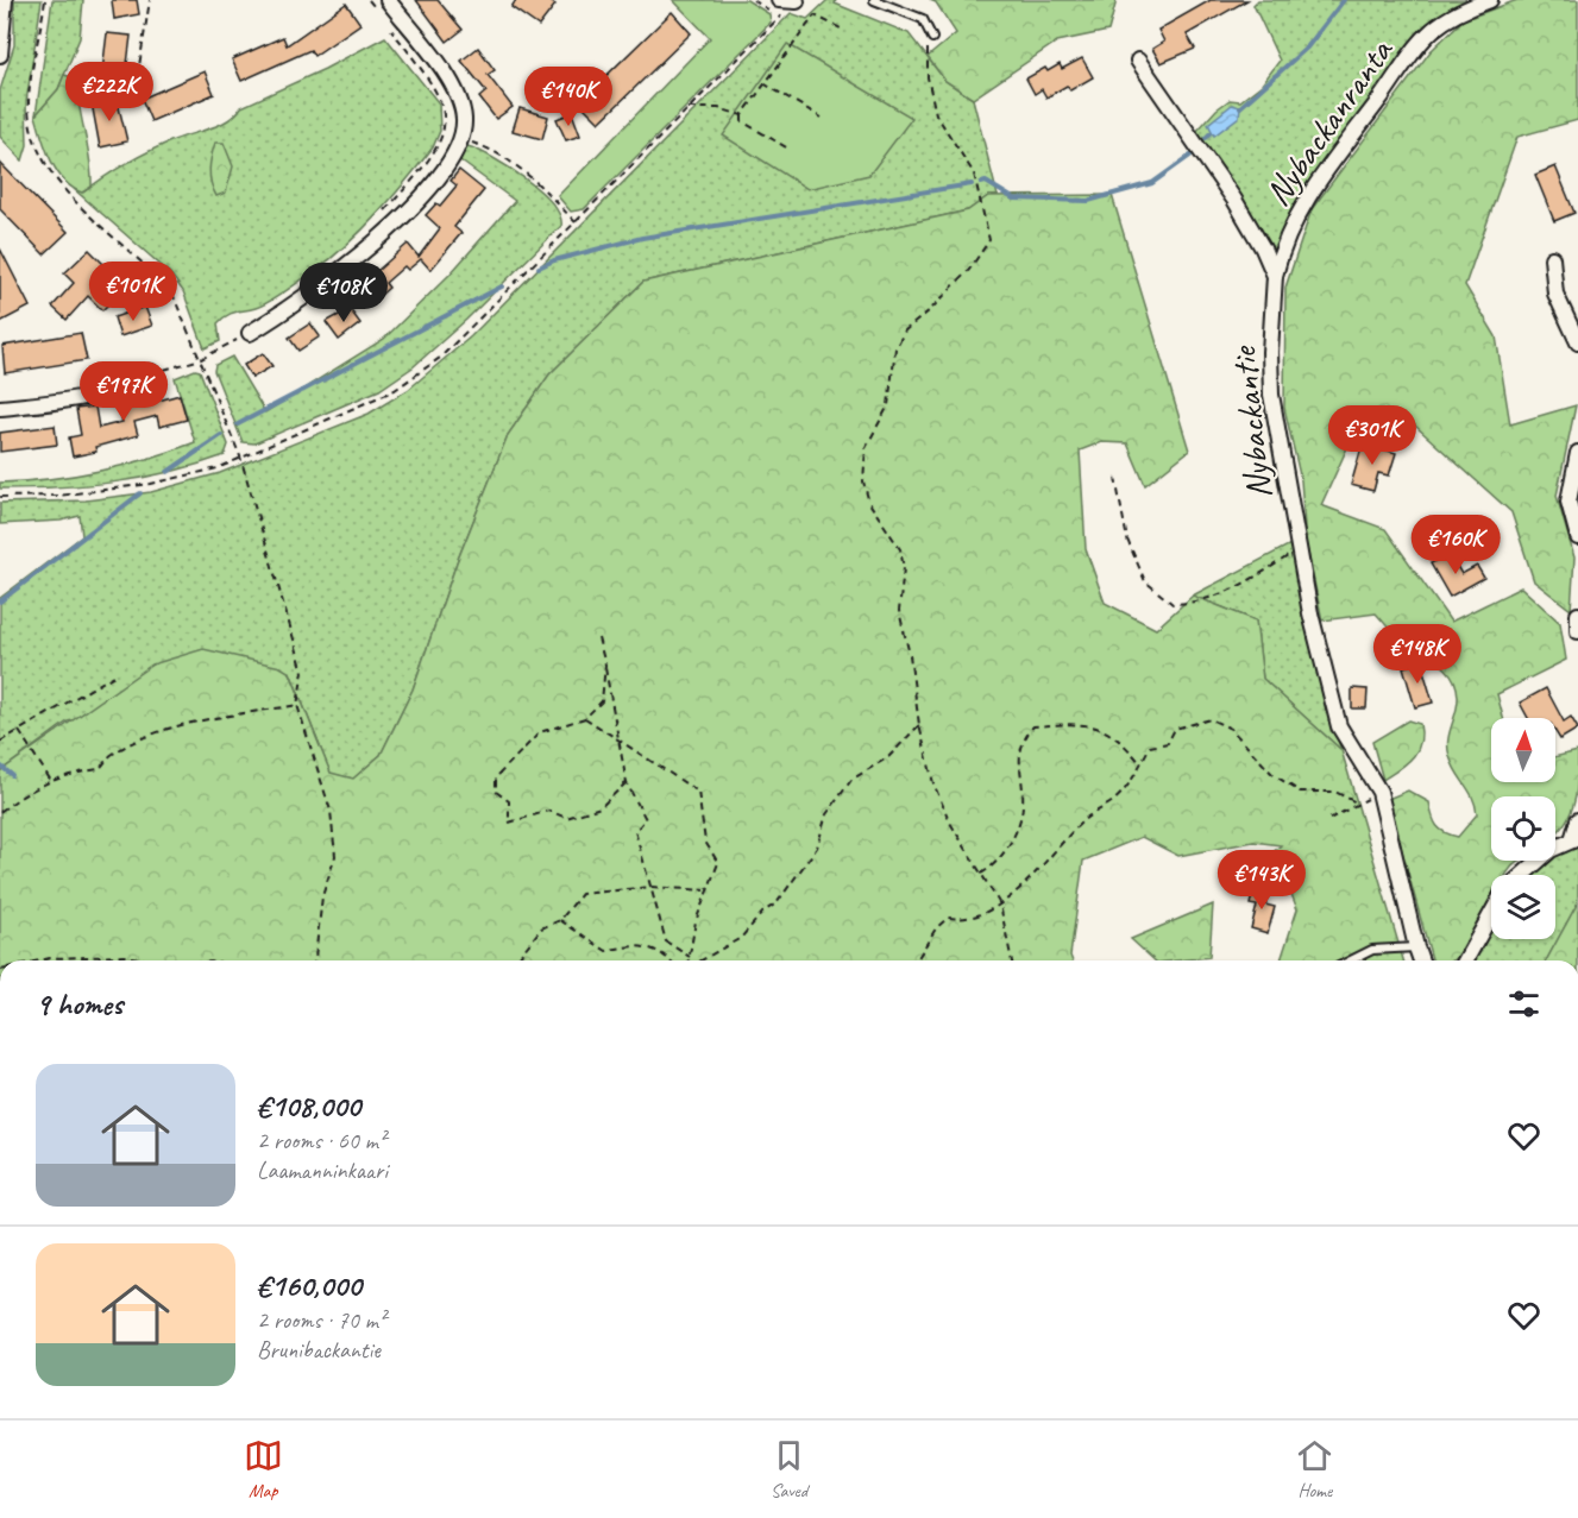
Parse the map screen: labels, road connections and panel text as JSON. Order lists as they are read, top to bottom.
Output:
{
  "streets": {
    "street": ["Nybackanranta", "Nybackantie"]
  },
  "crossings": [
    ["Nybackanranta", "Nybackantie"]
  ],
  "north": "top",
  "page": {
    "price": [
      "€222K",
      "€140K",
      "€101K",
      "€108K",
      "€197K",
      "€301K",
      "€160K",
      "€148K",
      "€143K"
    ],
    "heading": "9 homes",
    "list": [
      {
        "name": "€108,000",
        "note": "2 rooms · 60 m² · Laamanninkaari"
      },
      {
        "name": "€160,000",
        "note": "2 rooms · 70 m² · Brunibackantie"
      }
    ],
    "tabs": ["Map", "Saved", "Home"]
  }
}
